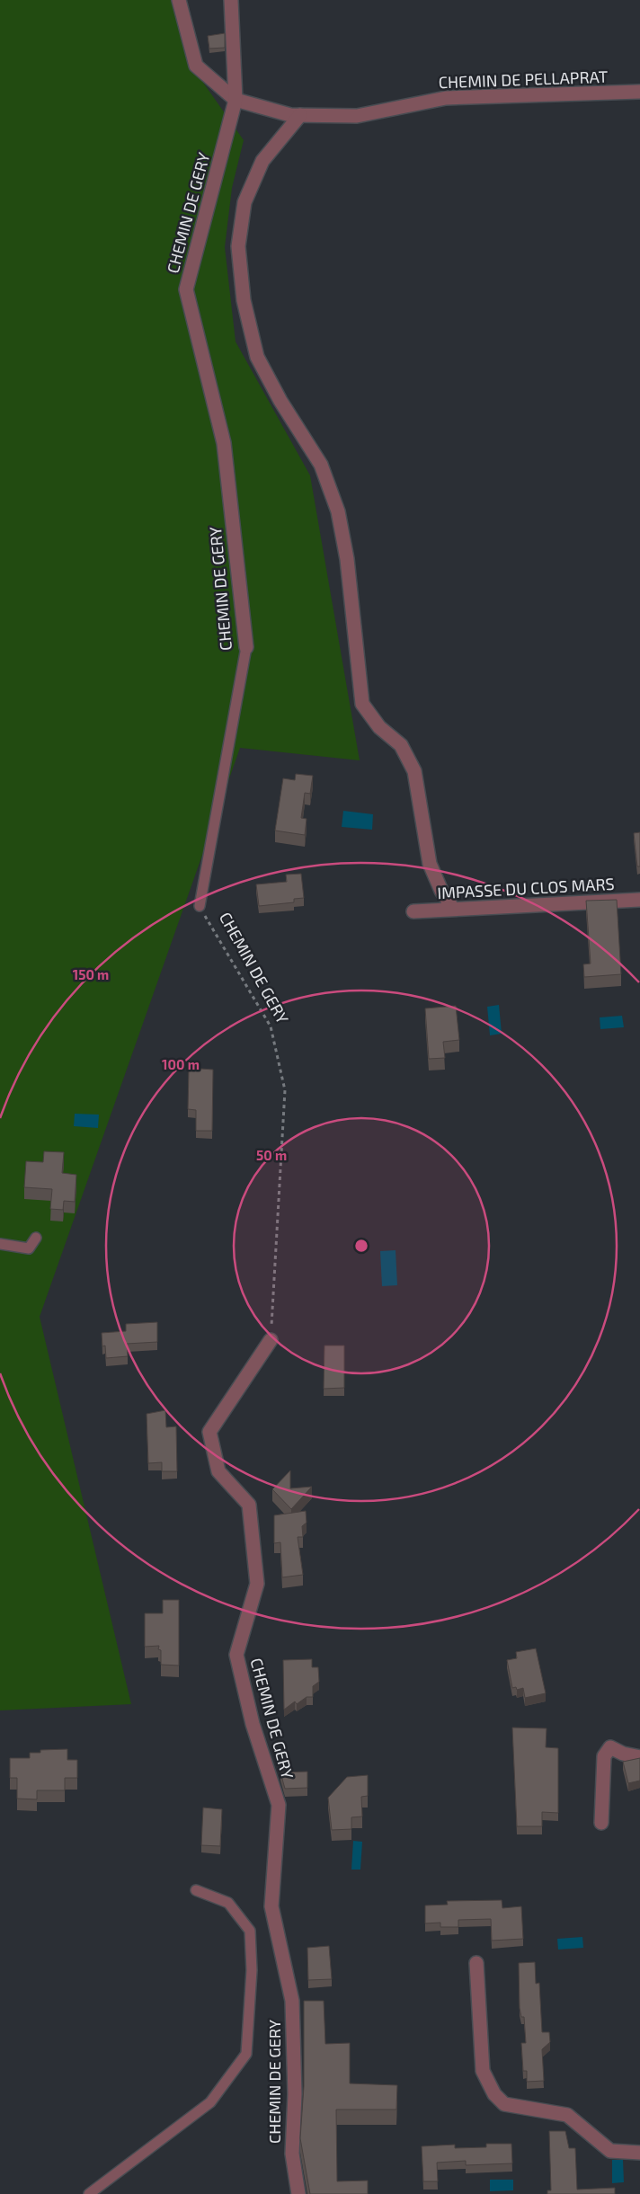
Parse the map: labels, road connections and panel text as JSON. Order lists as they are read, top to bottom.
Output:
{
  "streets": {
    "street": ["CHEMIN DE PELLAPRAT", "CHEMIN DE GERY", "IMPASSE DU CLOS MARS"]
  },
  "crossings": [
    ["CHEMIN DE PELLAPRAT", "CHEMIN DE GERY"]
  ],
  "rings": ["150 m", "100 m", "50 m"]
}
